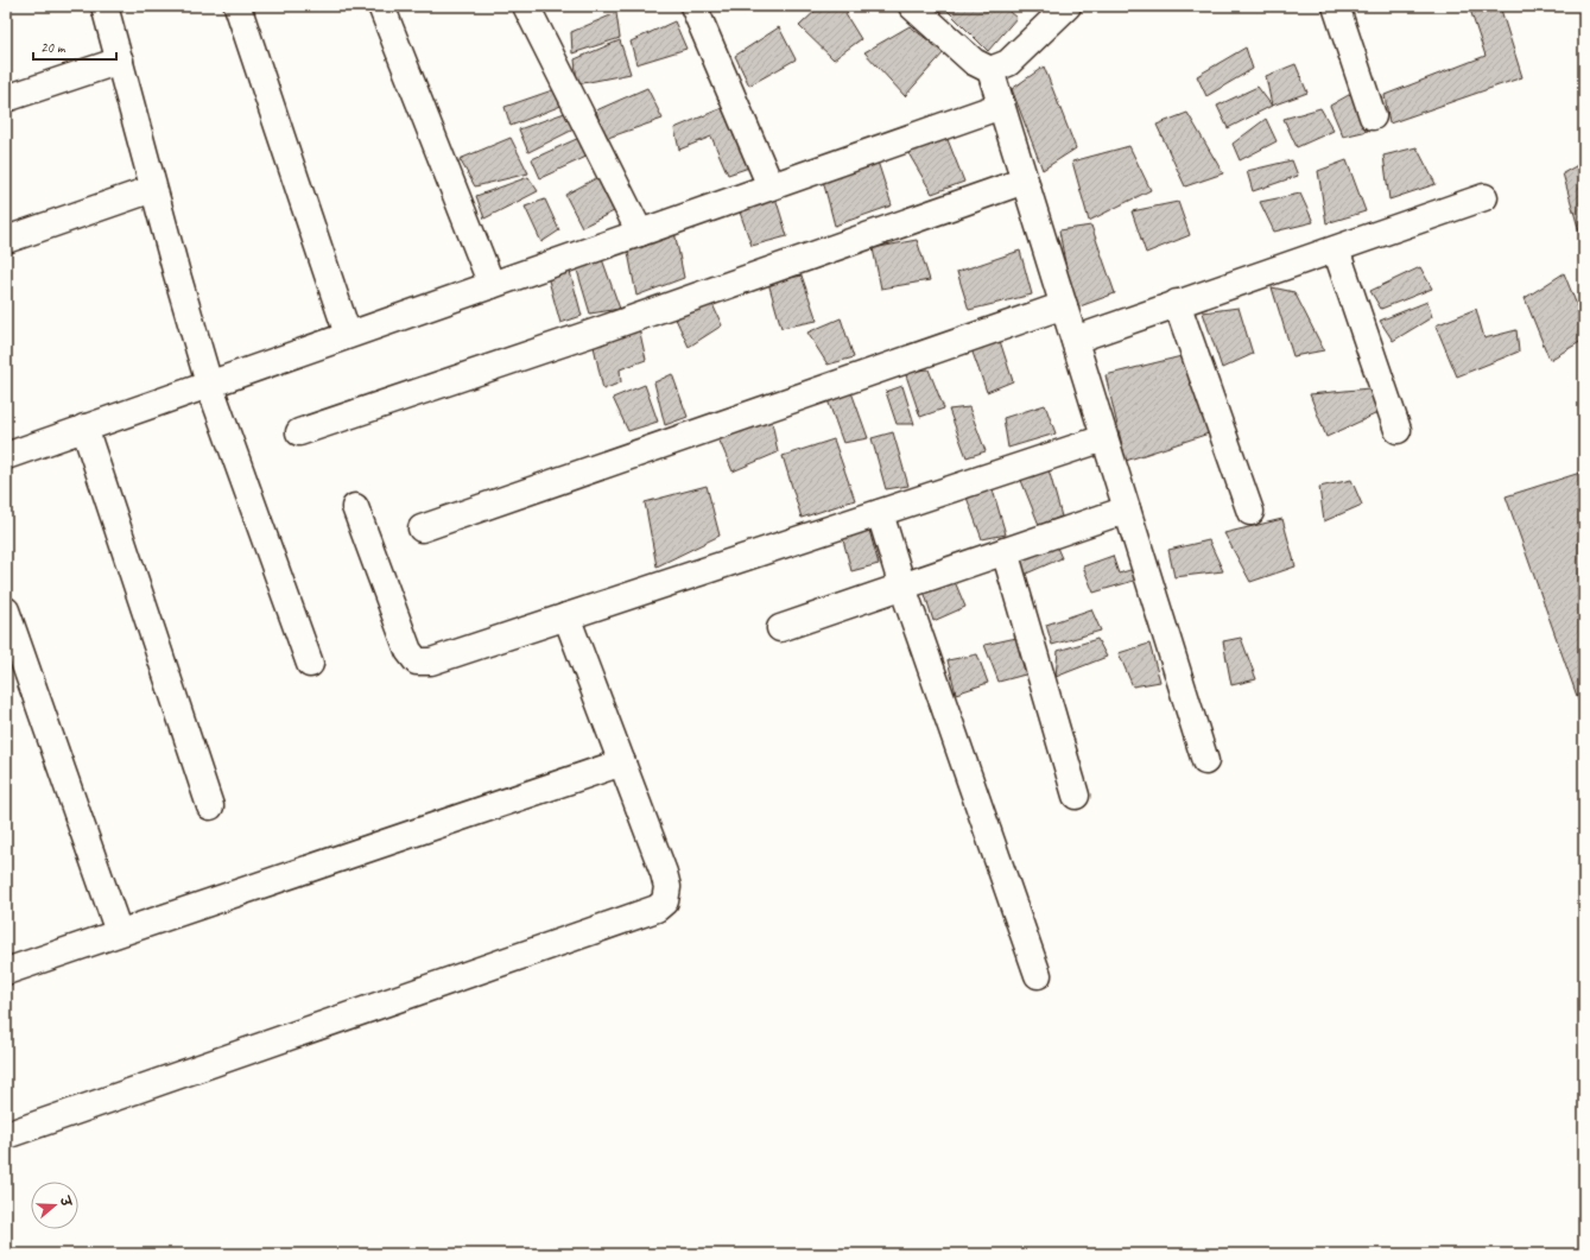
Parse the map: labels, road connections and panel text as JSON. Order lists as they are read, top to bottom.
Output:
{
  "scale_bar": "20 m",
  "north": "right"
}
